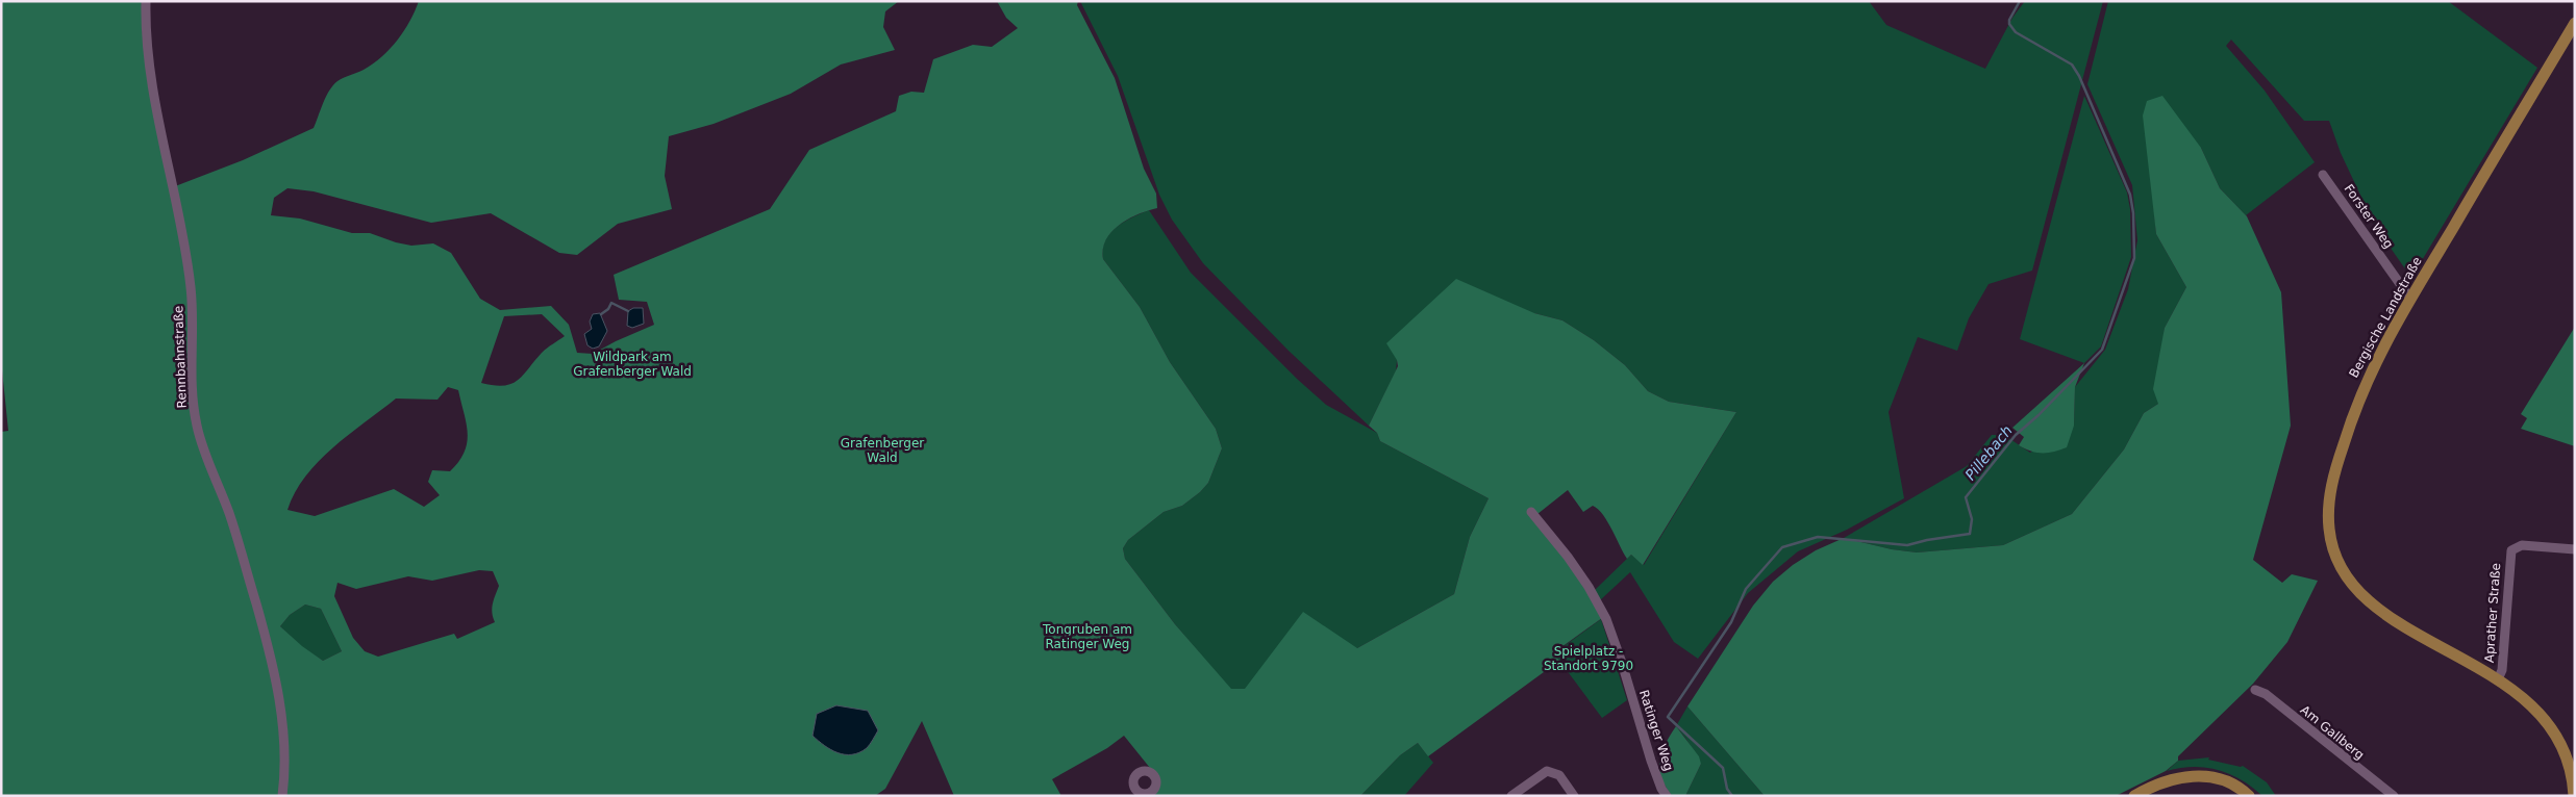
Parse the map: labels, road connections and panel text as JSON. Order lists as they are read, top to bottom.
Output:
{
  "streets": {
    "main road": ["Bergische Landstraße"],
    "street": [
      "Forster Weg",
      "Rennbahnstraße",
      "Aprather Straße",
      "Ratinger Weg",
      "Am Gallberg"
    ]
  },
  "crossings": [
    ["Forster Weg", "Bergische Landstraße"],
    ["Bergische Landstraße", "Aprather Straße"]
  ],
  "water": ["Pillebach"],
  "parks": [
    "Wildpark am Grafenberger Wald",
    "Grafenberger Wald",
    "Tongruben am Ratinger Weg",
    "Spielplatz - Standort 9790"
  ]
}
